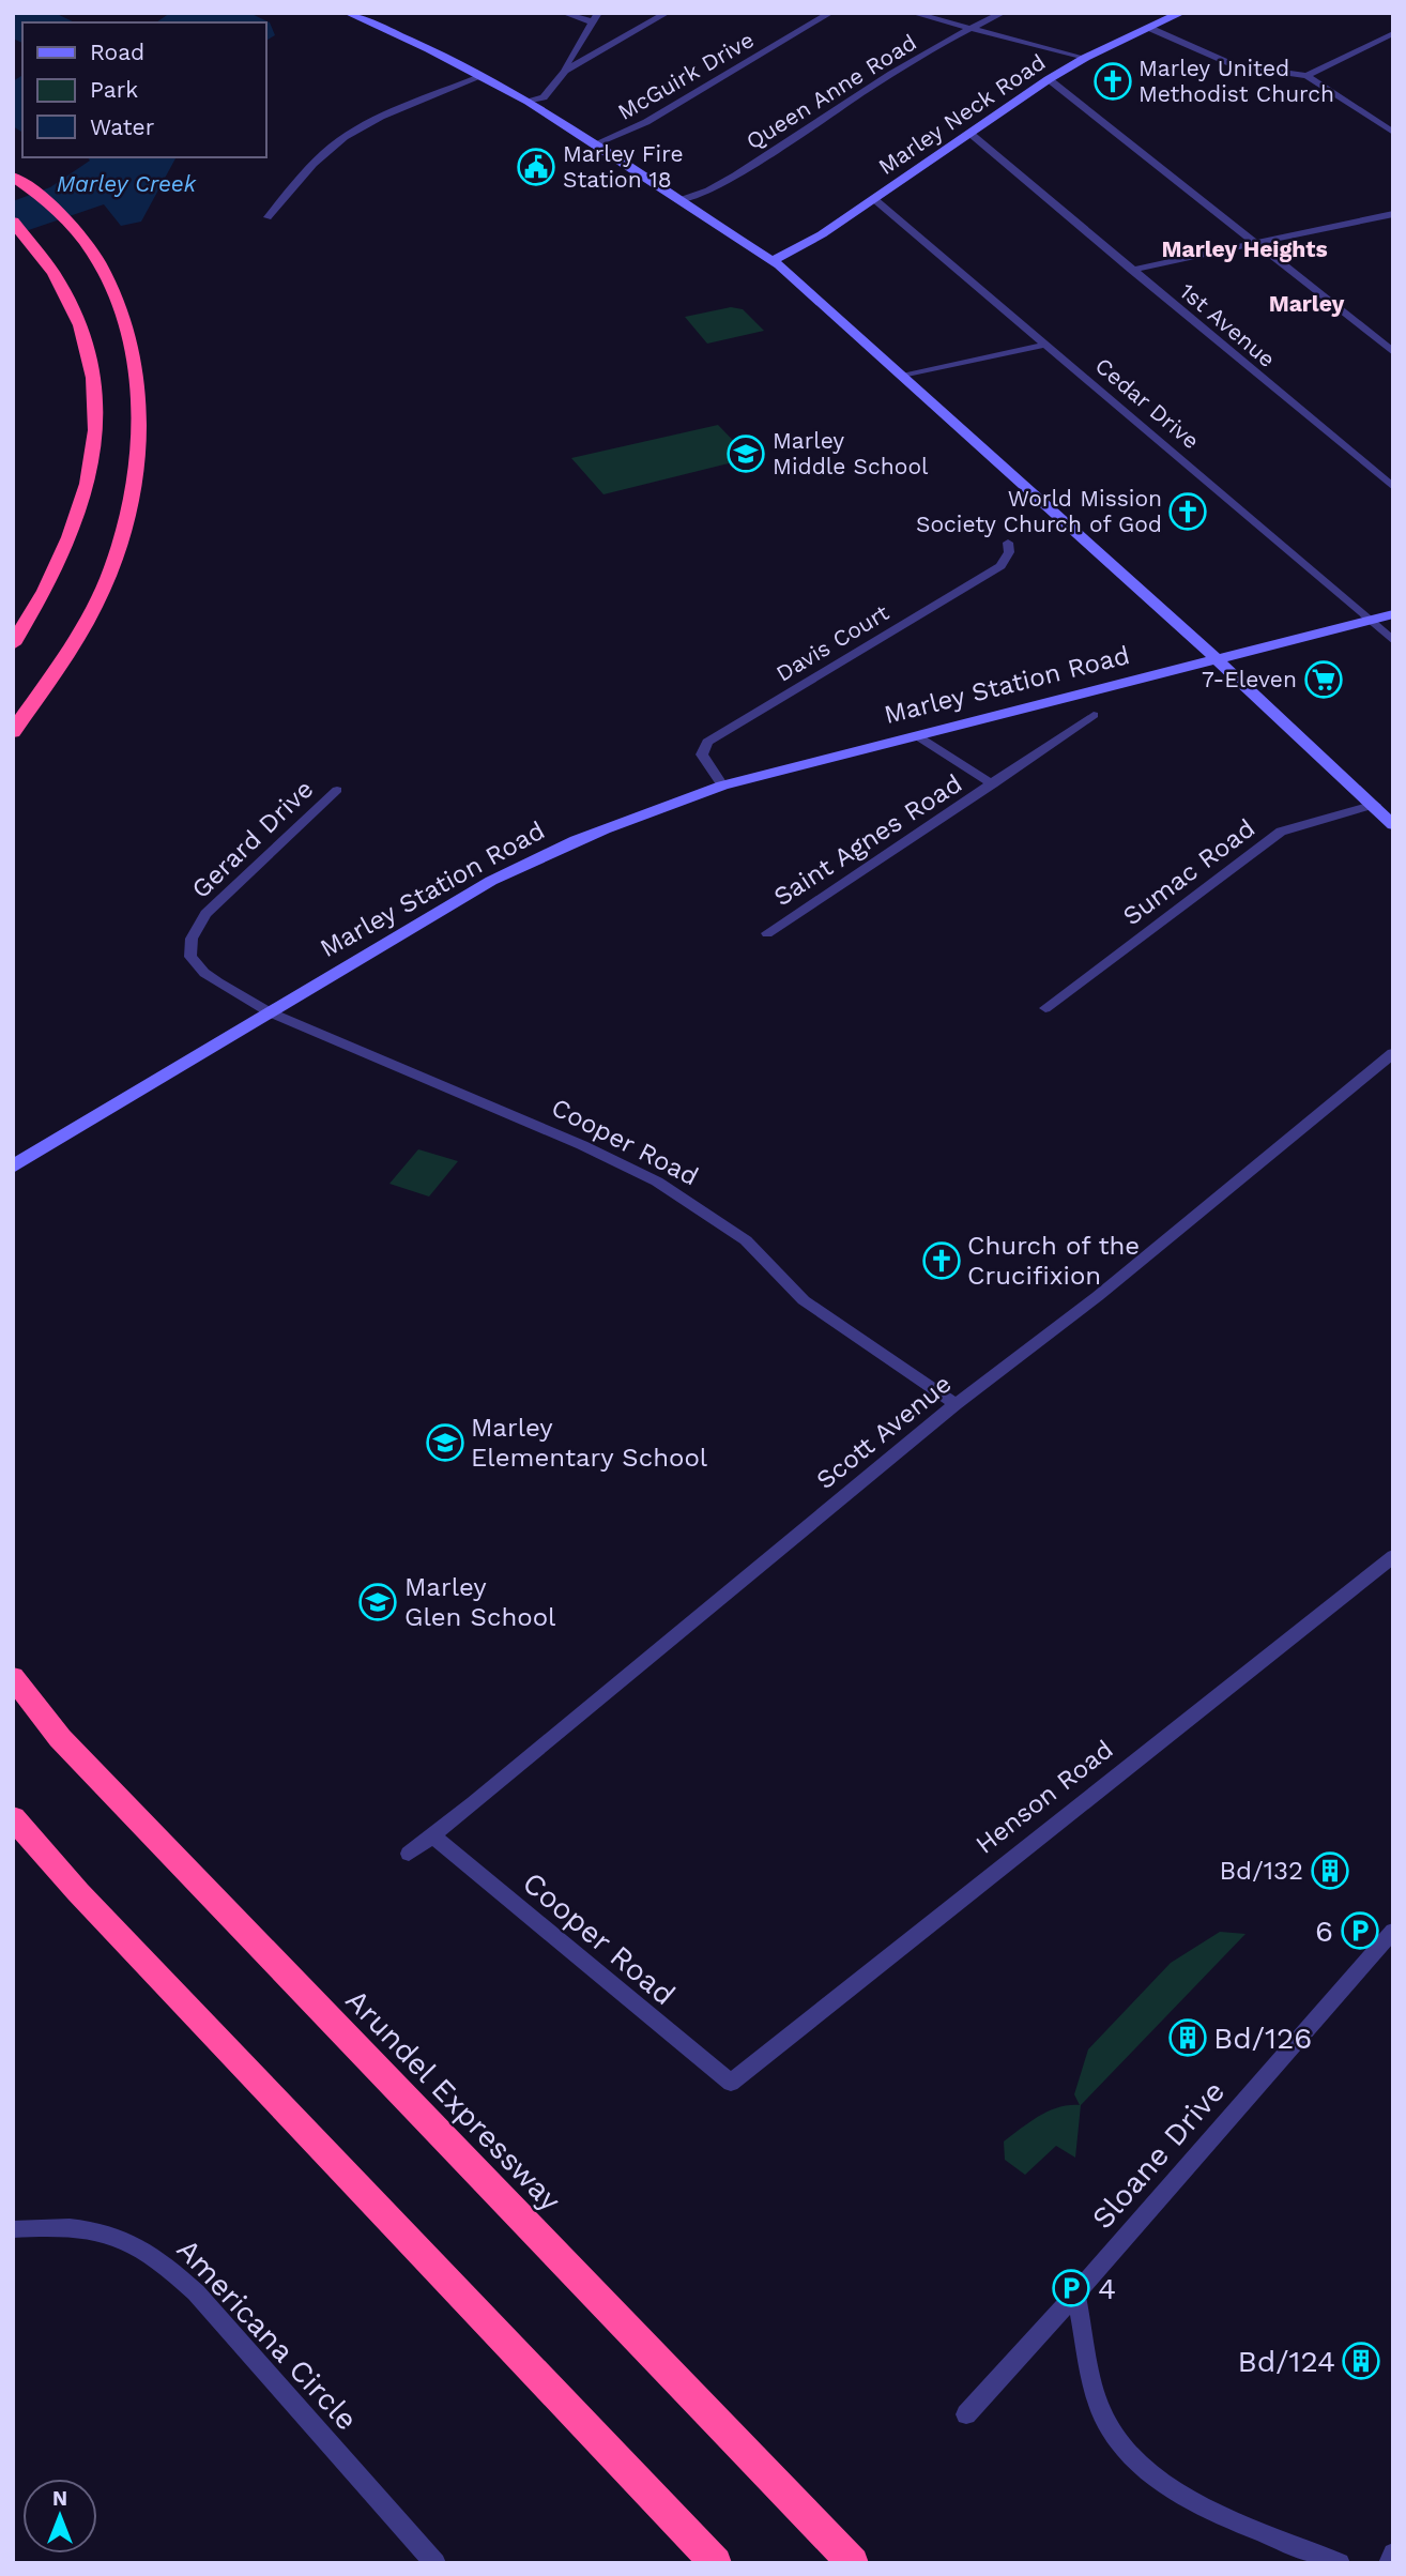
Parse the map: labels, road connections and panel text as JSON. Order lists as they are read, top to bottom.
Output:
{
  "streets": {
    "highway": ["Arundel Expressway"],
    "main road": ["Marley Neck Road", "Marley Station Road"],
    "street": [
      "McGuirk Drive",
      "Queen Anne Road",
      "1st Avenue",
      "Cedar Drive",
      "Davis Court",
      "Gerard Drive",
      "Saint Agnes Road",
      "Sumac Road",
      "Cooper Road",
      "Scott Avenue",
      "Henson Road",
      "Sloane Drive",
      "Americana Circle"
    ]
  },
  "crossings": [
    ["Marley Neck Road", "1st Avenue"],
    ["Marley Neck Road", "Cedar Drive"],
    ["Cedar Drive", "Marley Station Road"],
    ["Davis Court", "Marley Station Road"],
    ["Marley Station Road", "Gerard Drive"],
    ["Marley Station Road", "Saint Agnes Road"],
    ["Marley Station Road", "Cooper Road"],
    ["Gerard Drive", "Cooper Road"],
    ["Cooper Road", "Scott Avenue"],
    ["Cooper Road", "Henson Road"]
  ],
  "districts": ["Marley Heights", "Marley"],
  "water": ["Marley Creek"],
  "places": {
    "church": ["Marley United Methodist Church", "World Mission Society Church of God", "Church of the Crucifixion"],
    "public building": ["Marley Fire Station 18"],
    "school or university": ["Marley Middle School", "Marley Elementary School", "Marley Glen School"],
    "supermarket": ["7-Eleven"],
    "building": ["Bd/132", "Bd/126", "Bd/124"],
    "parking": ["6", "4"]
  },
  "legend": ["Road", "Park", "Water"],
  "north": "top"
}
